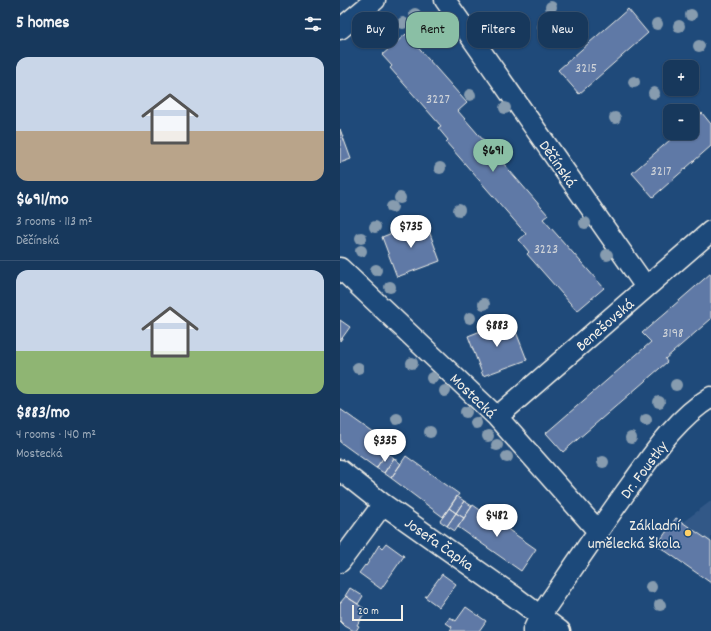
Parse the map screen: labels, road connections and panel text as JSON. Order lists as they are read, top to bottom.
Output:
{
  "streets": {
    "street": [
      "Děčínská",
      "Benešovská",
      "Mostecká",
      "Dr. Foustky",
      "Josefa Čapka"
    ]
  },
  "crossings": [
    ["Děčínská", "Benešovská"],
    ["Benešovská", "Mostecká"],
    ["Mostecká", "Dr. Foustky"],
    ["Dr. Foustky", "Josefa Čapka"]
  ],
  "places": ["Základní umělecká škola"],
  "house_numbers": [
    "3215",
    "3227",
    "3217",
    "3223",
    "3198"
  ],
  "scale_bar": "20 m",
  "page": {
    "heading": "5 homes",
    "chip": [
      "Buy",
      "Rent",
      "Filters",
      "New"
    ],
    "list": [
      {
        "name": "$691/mo",
        "note": "3 rooms · 113 m² · Děčínská"
      },
      {
        "name": "$883/mo",
        "note": "4 rooms · 140 m² · Mostecká"
      }
    ],
    "map_buttons": ["+", "−"],
    "price": [
      "$691",
      "$735",
      "$883",
      "$335",
      "$482"
    ],
    "scale": "20 m"
  }
}
